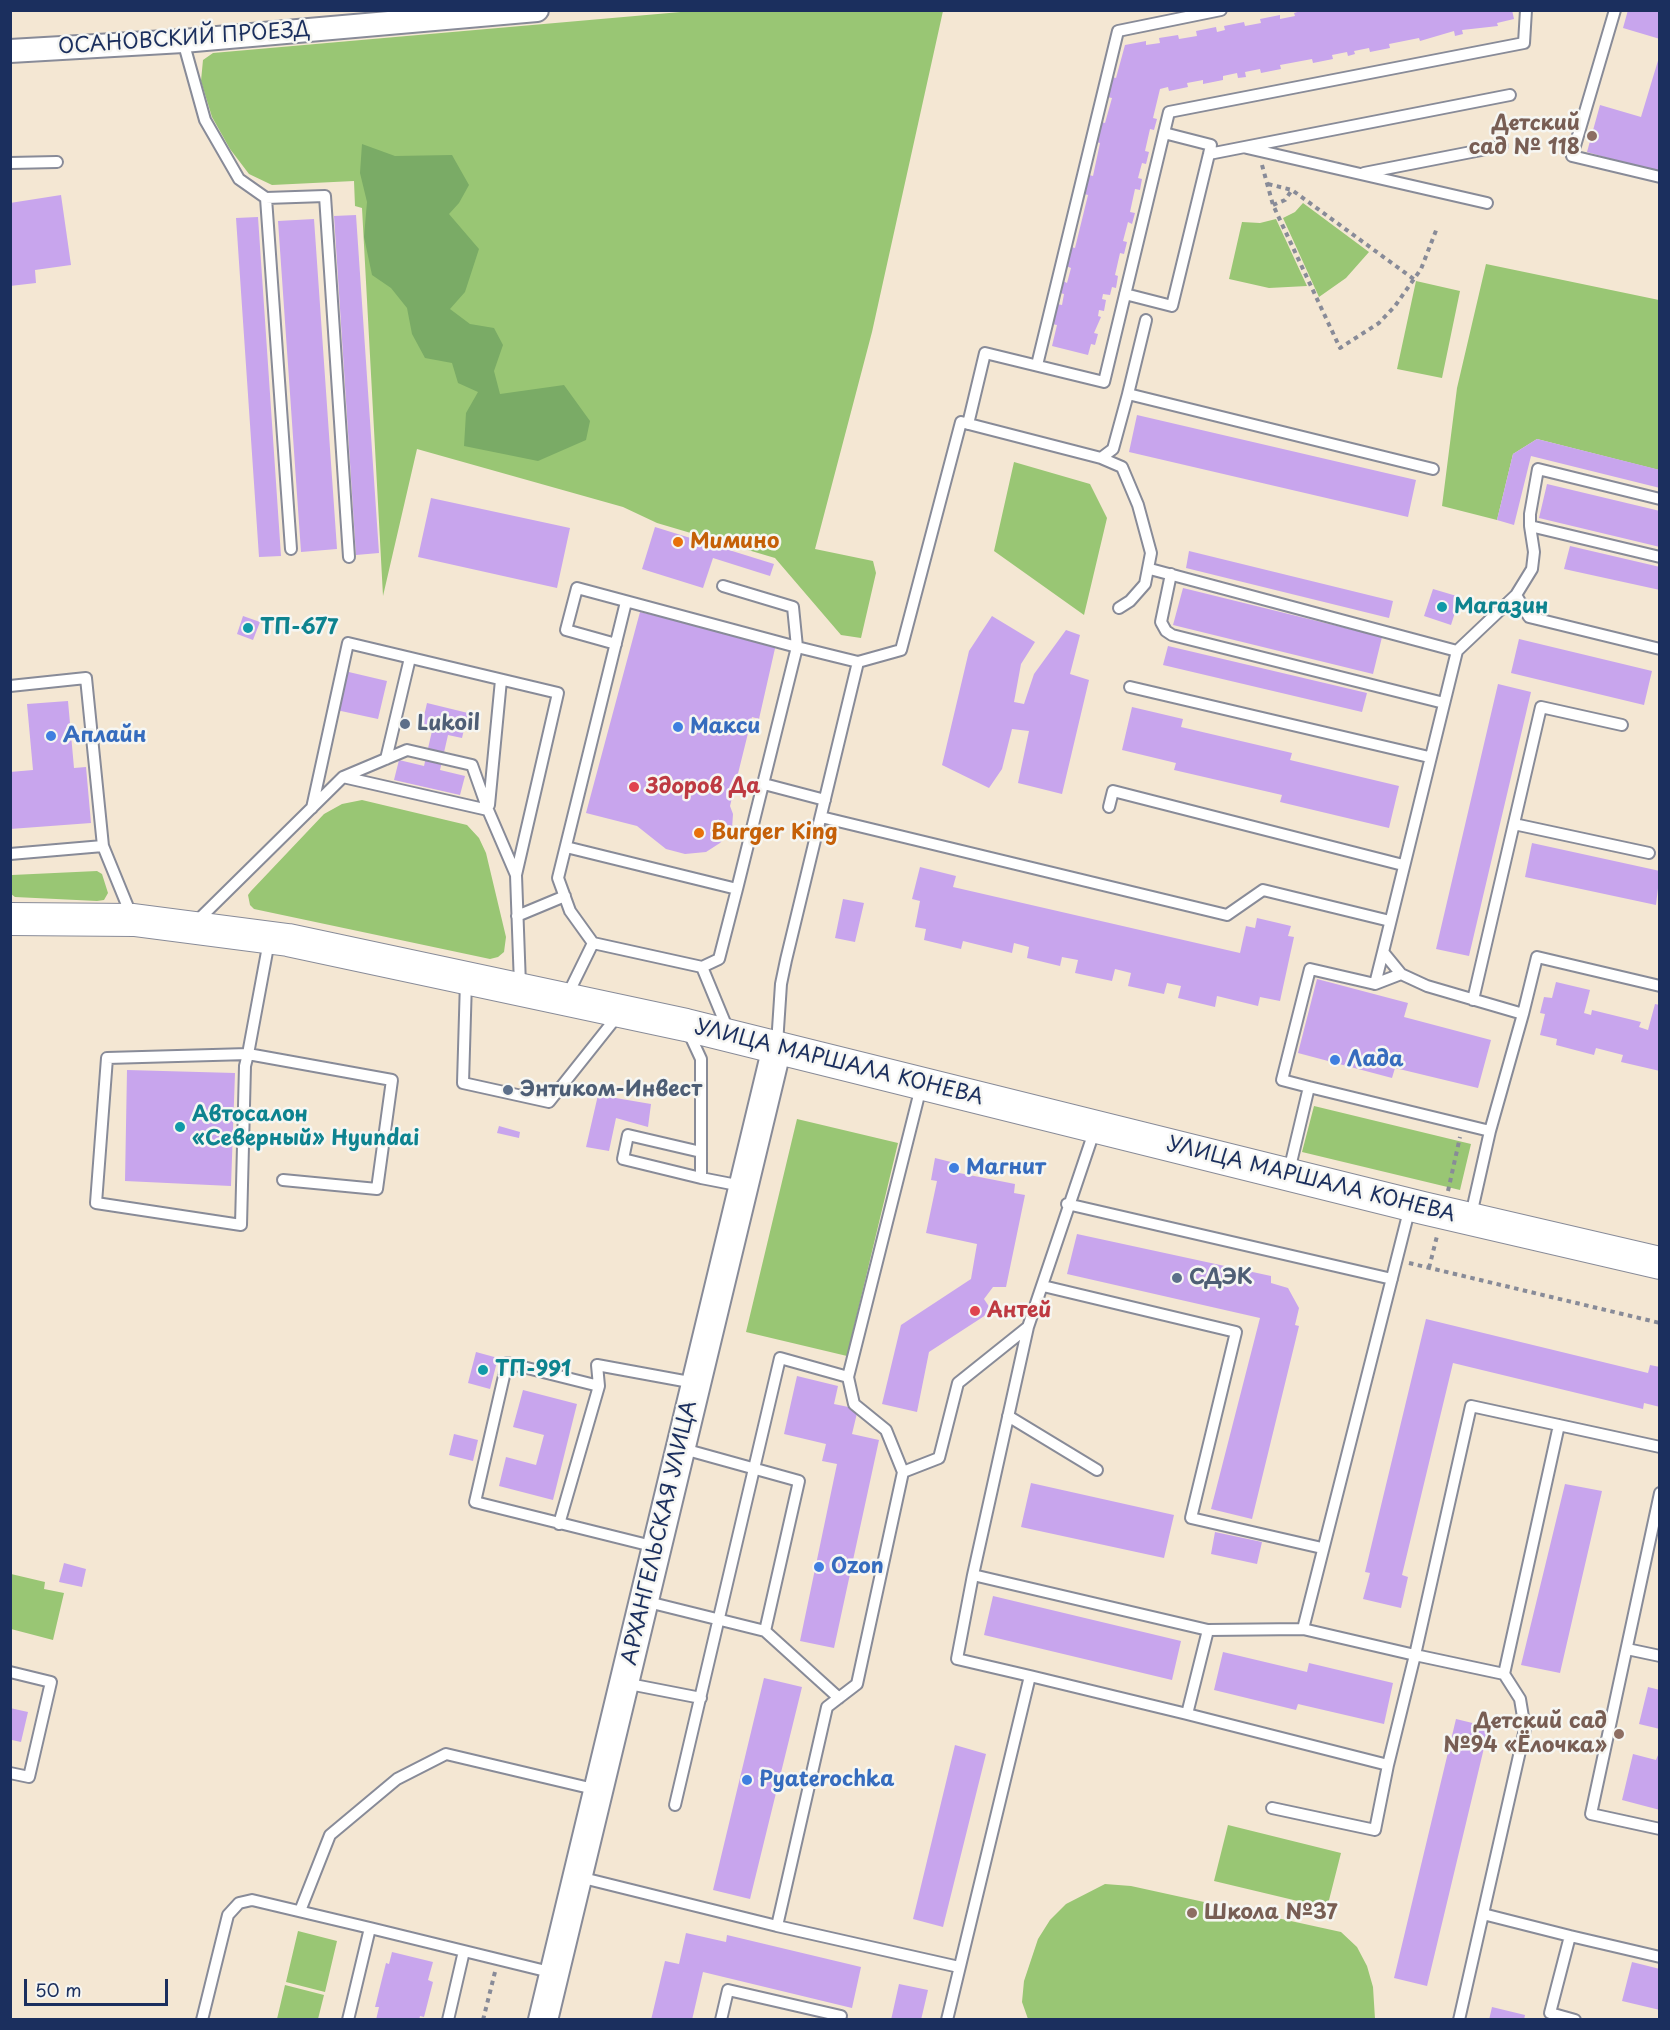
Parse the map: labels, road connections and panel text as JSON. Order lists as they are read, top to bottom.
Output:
{
  "streets": {
    "main road": ["УЛИЦА МАРШАЛА КОНЕВА"],
    "street": ["ОСАНОВСКИЙ ПРОЕЗД", "АРХАНГЕЛЬСКАЯ УЛИЦА"]
  },
  "crossings": [
    ["УЛИЦА МАРШАЛА КОНЕВА", "АРХАНГЕЛЬСКАЯ УЛИЦА"]
  ],
  "places": [
    "Детский сад № 118",
    "Мимино",
    "Магазин",
    "ТП-677",
    "Lukoil",
    "Макси",
    "Аплайн",
    "Здоров Да",
    "Burger King",
    "Лада",
    "Энтиком-Инвест",
    "Автосалон «Северный» Hyundai",
    "Магнит",
    "СДЭК",
    "Антей",
    "ТП-991",
    "Ozon",
    "Детский сад №94 «Ёлочка»",
    "Pyaterochka",
    "Школа №37"
  ],
  "scale_bar": "50 m"
}
